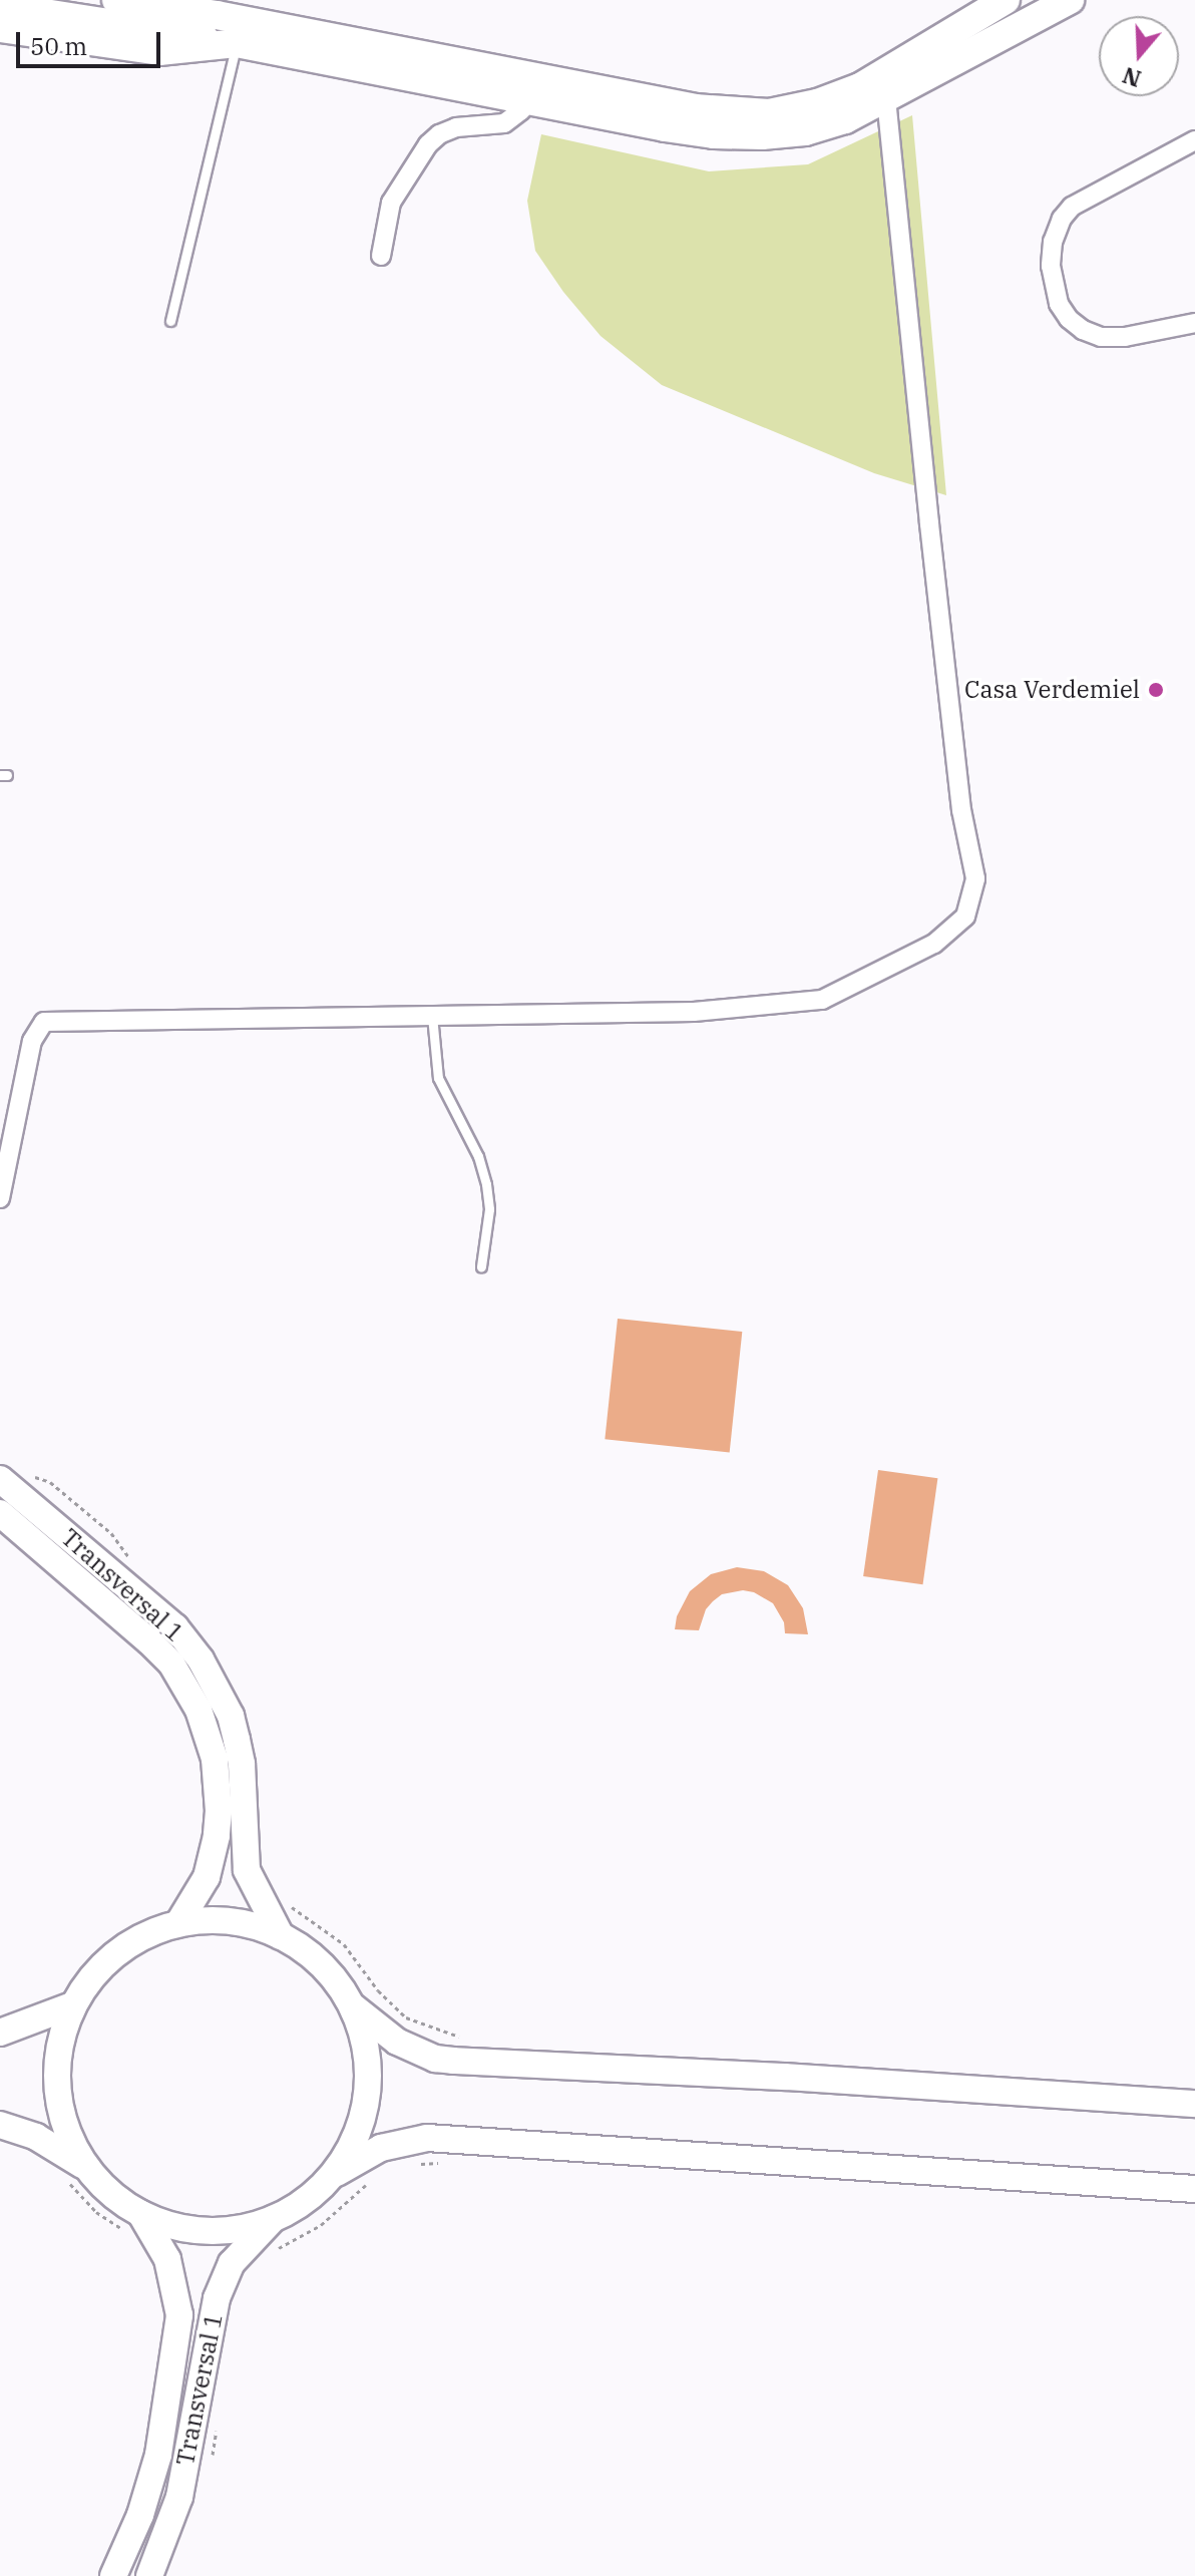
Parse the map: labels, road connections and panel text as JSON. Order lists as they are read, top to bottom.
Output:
{
  "streets": {
    "street": ["Transversal 1"]
  },
  "places": ["Casa Verdemiel"],
  "scale_bar": "50 m",
  "north": "bottom"
}
